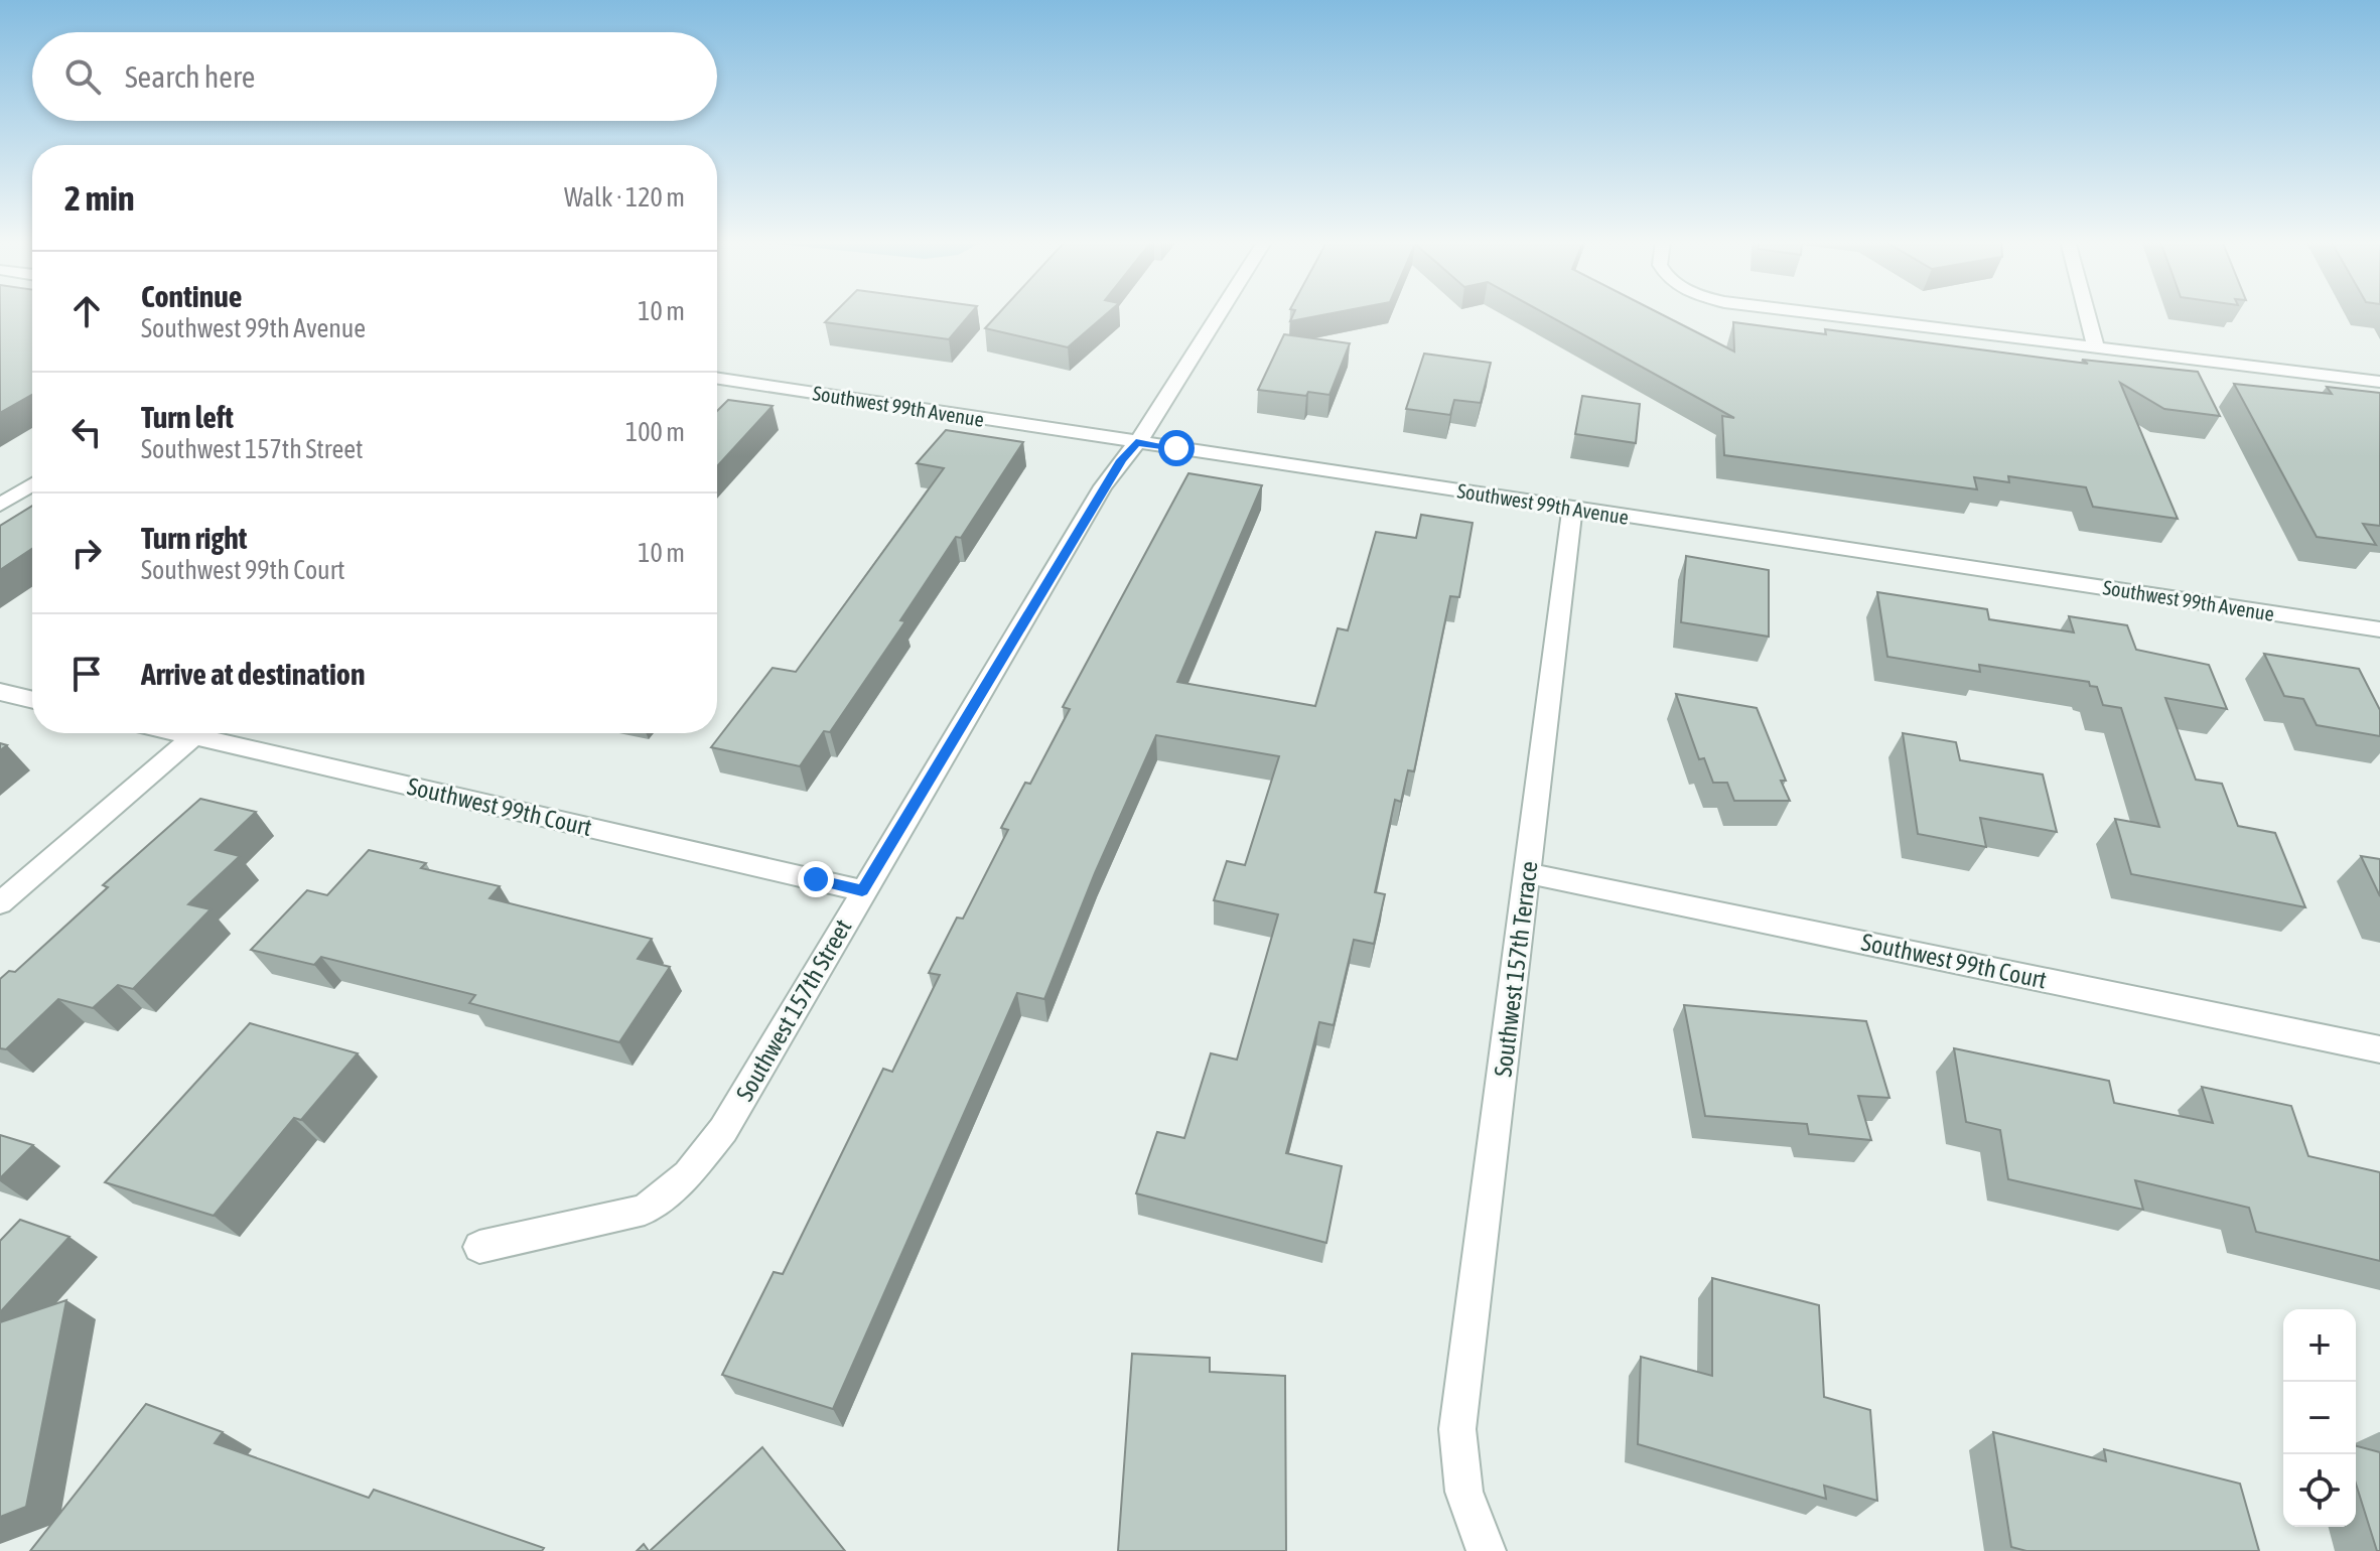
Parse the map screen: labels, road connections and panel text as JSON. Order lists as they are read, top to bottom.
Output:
{
  "streets": {
    "street": [
      "Southwest 99th Avenue",
      "Southwest 99th Court",
      "Southwest 157th Terrace",
      "Southwest 157th Street"
    ]
  },
  "crossings": [
    ["Southwest 99th Avenue", "Southwest 157th Terrace"],
    ["Southwest 99th Avenue", "Southwest 157th Street"],
    ["Southwest 99th Court", "Southwest 157th Terrace"],
    ["Southwest 99th Court", "Southwest 157th Street"]
  ],
  "page": {
    "search": "Search here",
    "heading": ["2 min", "Walk · 120 m"],
    "list": [
      ["Continue", "Southwest 99th Avenue", "10 m"],
      ["Turn left", "Southwest 157th Street", "100 m"],
      ["Turn right", "Southwest 99th Court", "10 m"],
      "Arrive at destination"
    ],
    "map_buttons": ["+", "−"]
  }
}
